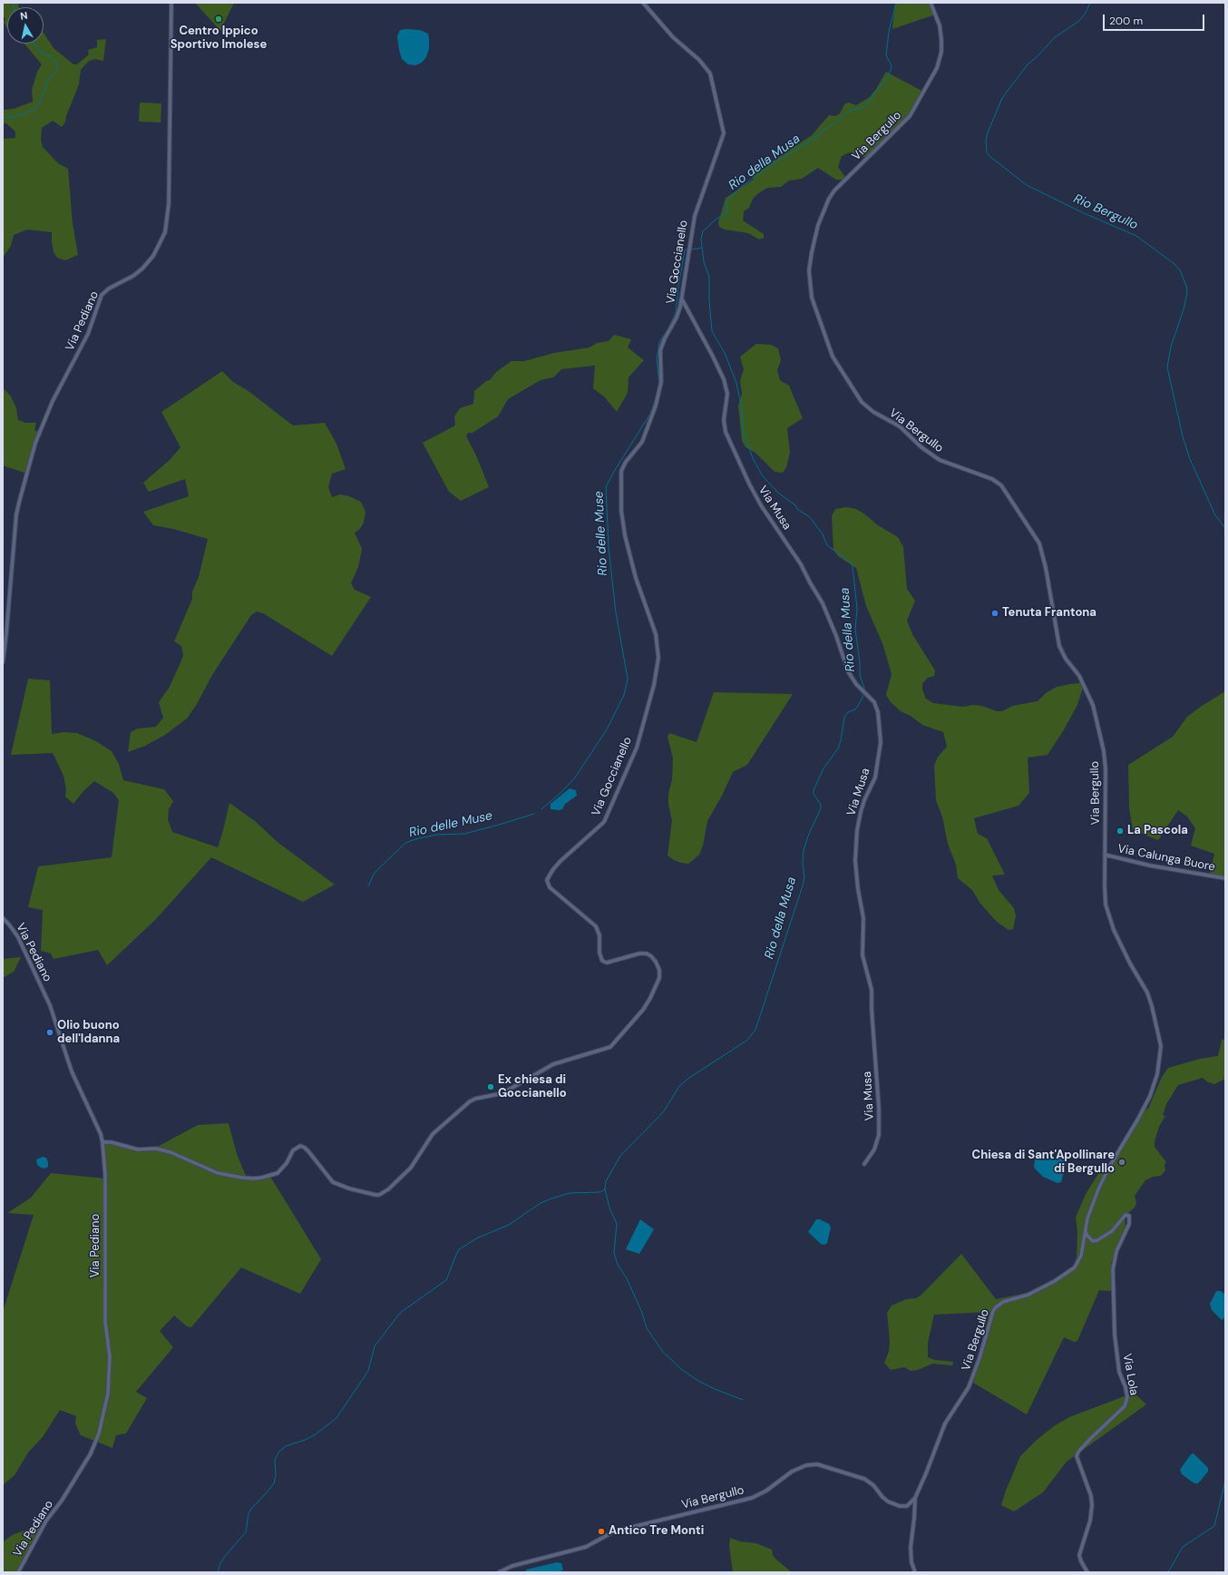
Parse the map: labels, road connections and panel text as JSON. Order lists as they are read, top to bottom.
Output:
{
  "streets": {
    "street": [
      "Via Bergullo",
      "Via Goccianello",
      "Via Pediano",
      "Via Musa",
      "Via Calunga Buore",
      "Via Lola"
    ]
  },
  "crossings": [
    ["Via Bergullo", "Via Calunga Buore"],
    ["Via Bergullo", "Via Lola"],
    ["Via Goccianello", "Via Pediano"],
    ["Via Goccianello", "Via Musa"]
  ],
  "water": ["Rio della Musa", "Rio Bergullo", "Rio delle Muse"],
  "places": [
    "Centro Ippico Sportivo Imolese",
    "Tenuta Frantona",
    "La Pascola",
    "Olio buono dell'Idanna",
    "Ex chiesa di Goccianello",
    "Chiesa di Sant'Apollinare di Bergullo",
    "Antico Tre Monti"
  ],
  "scale_bar": "200 m",
  "north": "top"
}
